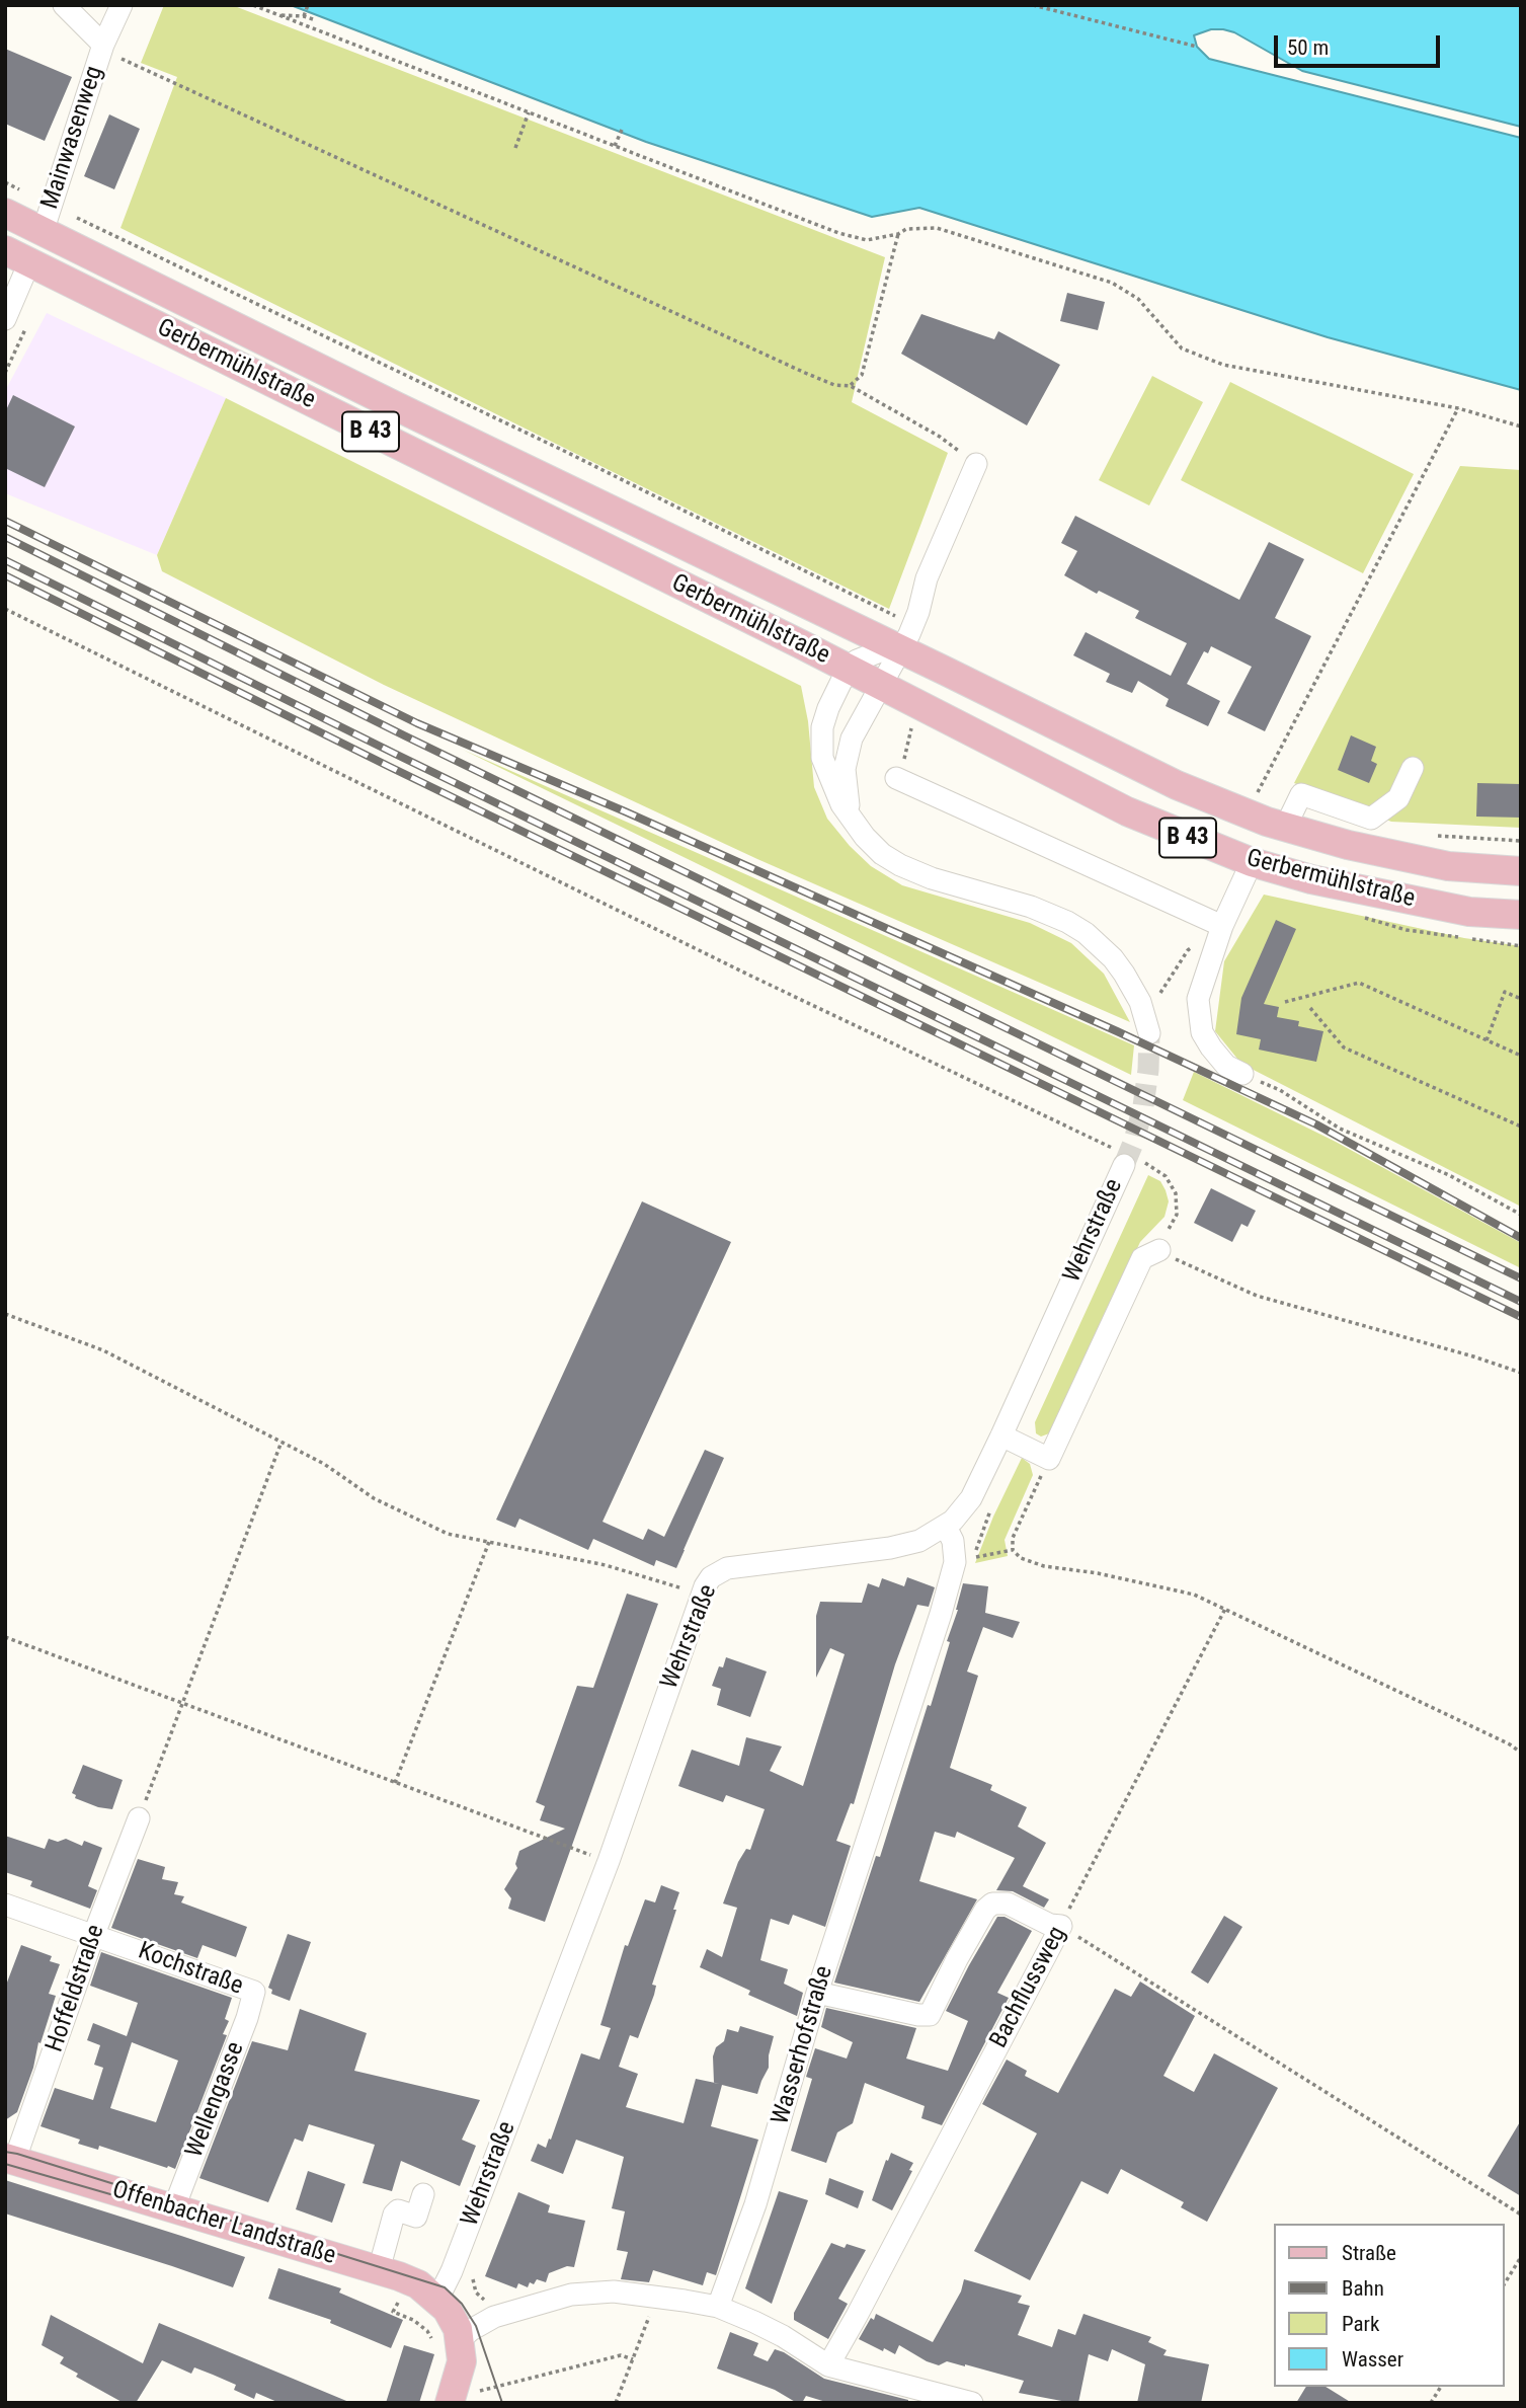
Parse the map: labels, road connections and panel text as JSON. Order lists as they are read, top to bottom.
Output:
{
  "streets": {
    "main road": ["Gerbermühlstraße", "B 43", "Offenbacher Landstraße"],
    "street": [
      "Mainwasenweg",
      "Wehrstraße",
      "Kochstraße",
      "Bachflussweg",
      "Hoffeldstraße",
      "Wasserhofstraße",
      "Wellengasse"
    ]
  },
  "crossings": [
    ["Mainwasenweg", "Gerbermühlstraße"],
    ["Wehrstraße", "Wasserhofstraße"],
    ["Wehrstraße", "Offenbacher Landstraße"],
    ["Kochstraße", "Hoffeldstraße"],
    ["Kochstraße", "Wellengasse"],
    ["Hoffeldstraße", "Offenbacher Landstraße"],
    ["Wellengasse", "Offenbacher Landstraße"]
  ],
  "legend": [
    "Straße",
    "Bahn",
    "Park",
    "Wasser"
  ],
  "scale_bar": "50 m"
}
